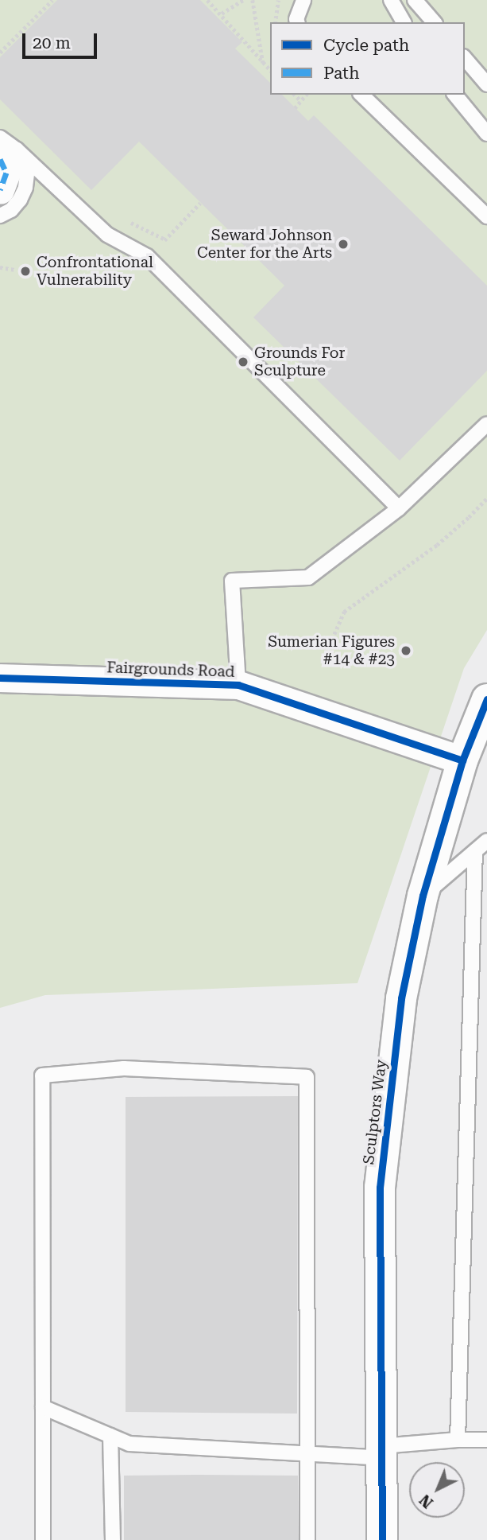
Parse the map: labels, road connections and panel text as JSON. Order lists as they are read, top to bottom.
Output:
{
  "streets": {
    "street": ["Fairgrounds Road", "Sculptors Way"]
  },
  "crossings": [
    ["Fairgrounds Road", "Sculptors Way"]
  ],
  "places": [
    "Seward Johnson Center for the Arts",
    "Confrontational Vulnerability",
    "Grounds For Sculpture",
    "Sumerian Figures #14 & #23"
  ],
  "legend": ["Cycle path", "Path"],
  "scale_bar": "20 m",
  "north": "bottom left"
}
